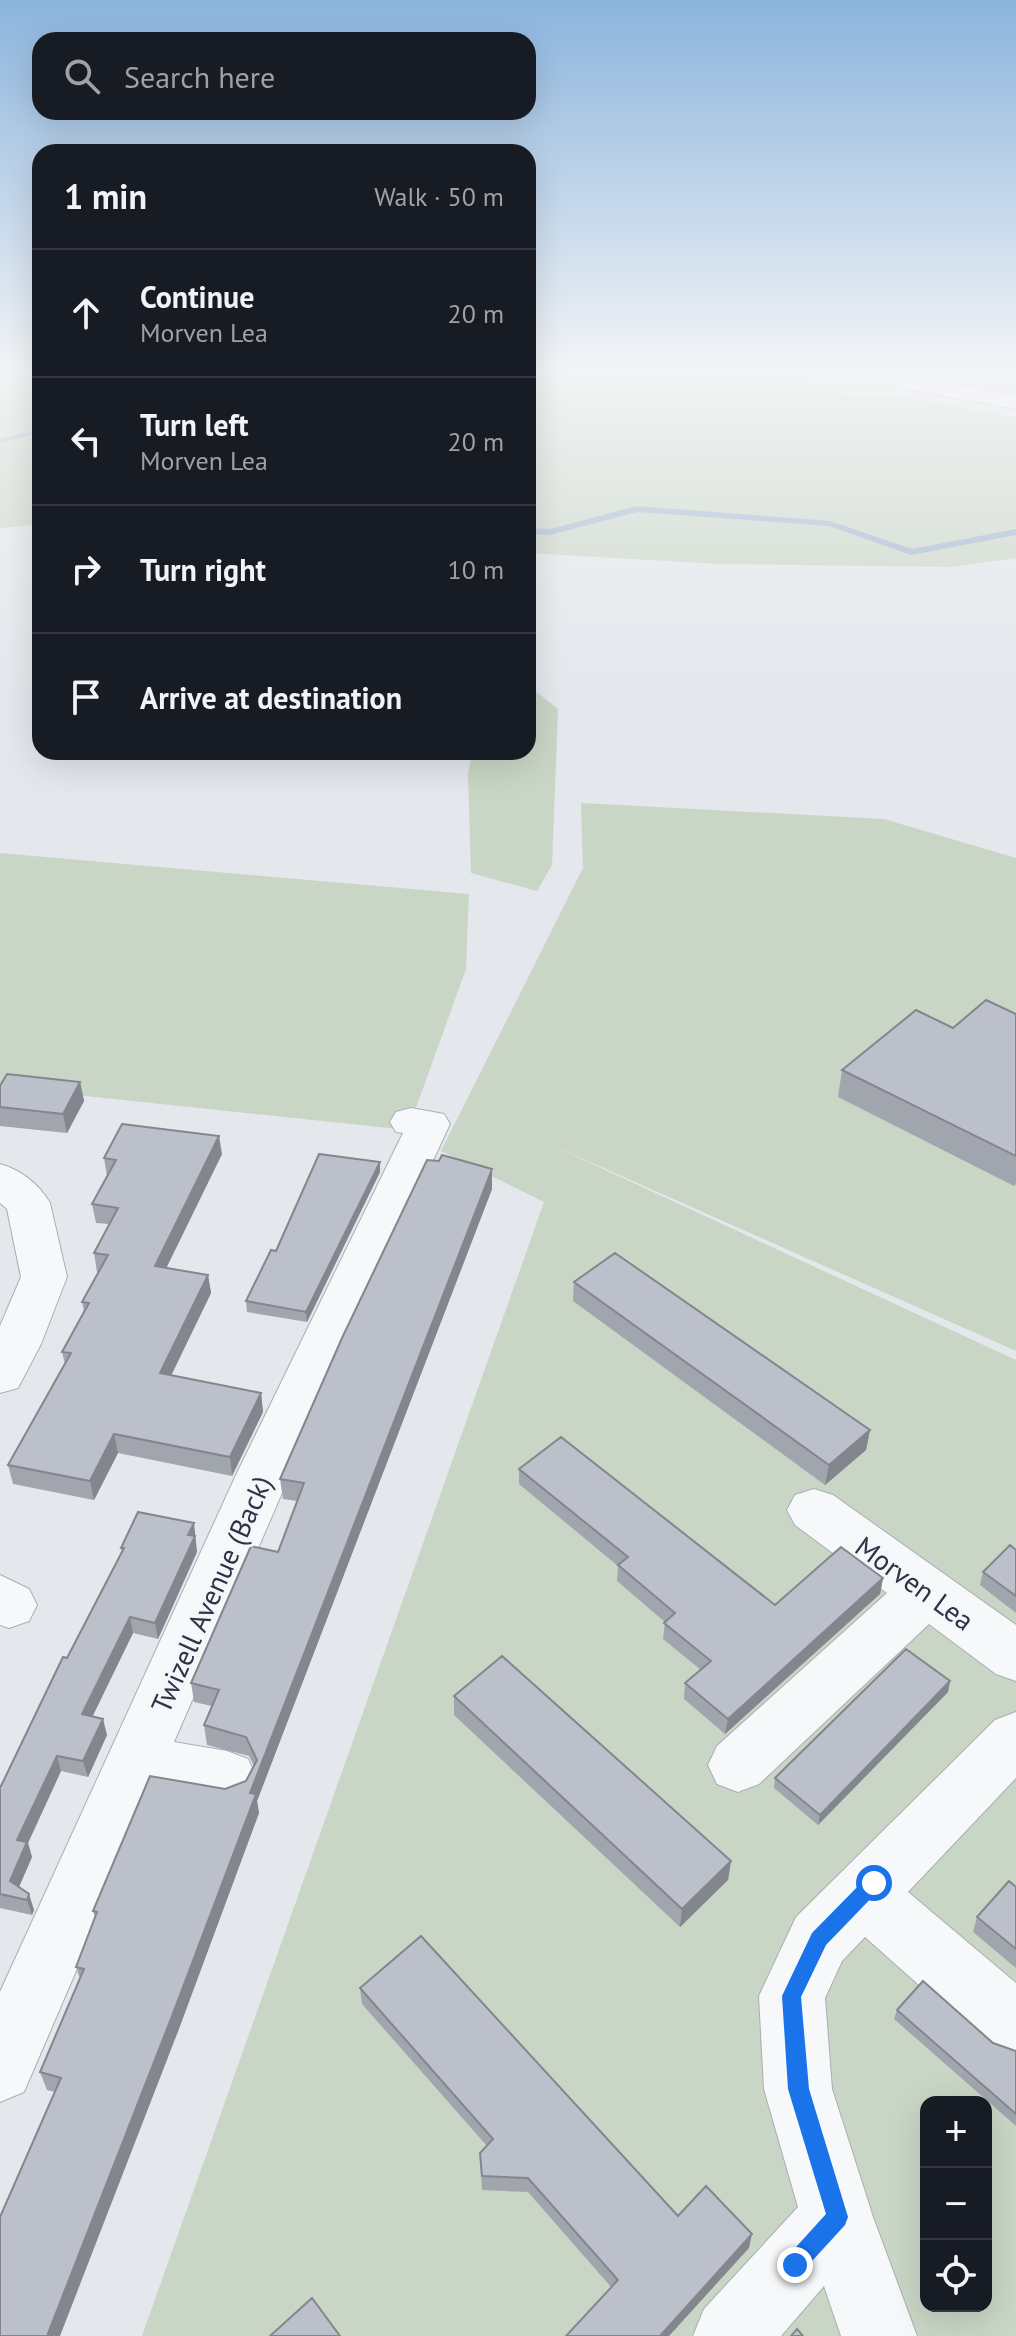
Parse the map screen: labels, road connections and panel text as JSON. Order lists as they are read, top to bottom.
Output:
{
  "streets": {
    "street": ["Morven Lea", "Twizell Avenue (Back)"]
  },
  "page": {
    "search": "Search here",
    "heading": ["1 min", "Walk · 50 m"],
    "list": [
      ["Continue", "Morven Lea", "20 m"],
      ["Turn left", "Morven Lea", "20 m"],
      ["Turn right", "10 m"],
      "Arrive at destination"
    ],
    "map_buttons": ["+", "−"]
  }
}
